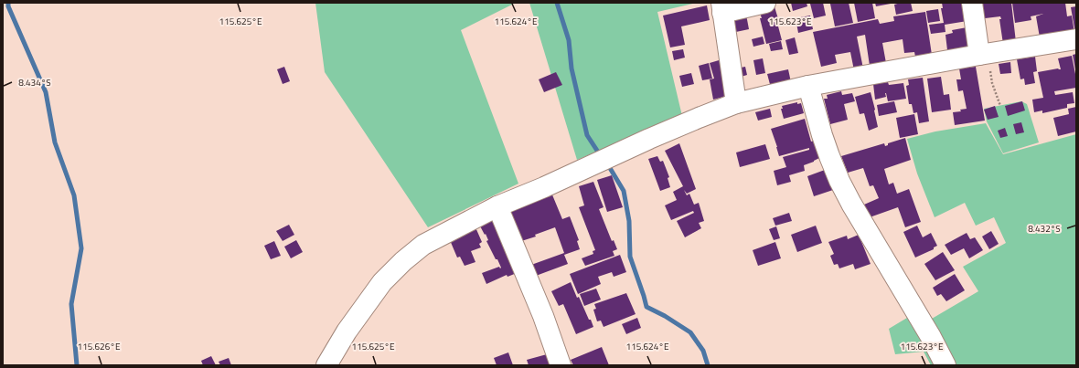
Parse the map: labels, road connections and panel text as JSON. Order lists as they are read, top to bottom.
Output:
{
  "coordinates": [
    "115.625°E",
    "115.624°E",
    "115.623°E",
    "8.434°S",
    "8.432°S",
    "115.626°E"
  ]
}
